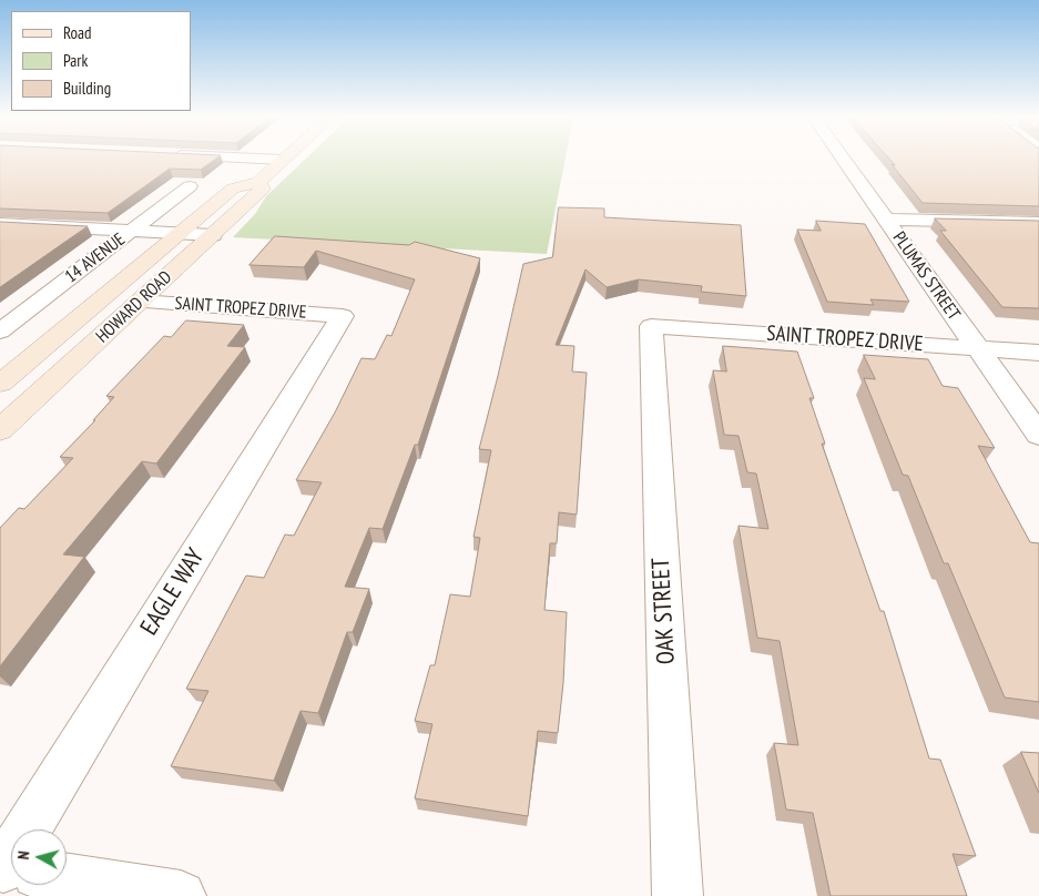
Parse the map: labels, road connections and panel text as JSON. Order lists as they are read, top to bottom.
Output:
{
  "streets": {
    "main road": ["HOWARD ROAD"],
    "street": [
      "14 AVENUE",
      "PLUMAS STREET",
      "SAINT TROPEZ DRIVE",
      "EAGLE WAY",
      "OAK STREET"
    ]
  },
  "crossings": [
    ["PLUMAS STREET", "SAINT TROPEZ DRIVE"],
    ["HOWARD ROAD", "SAINT TROPEZ DRIVE"],
    ["SAINT TROPEZ DRIVE", "EAGLE WAY"],
    ["SAINT TROPEZ DRIVE", "OAK STREET"]
  ],
  "legend": ["Road", "Park", "Building"],
  "north": "left"
}
